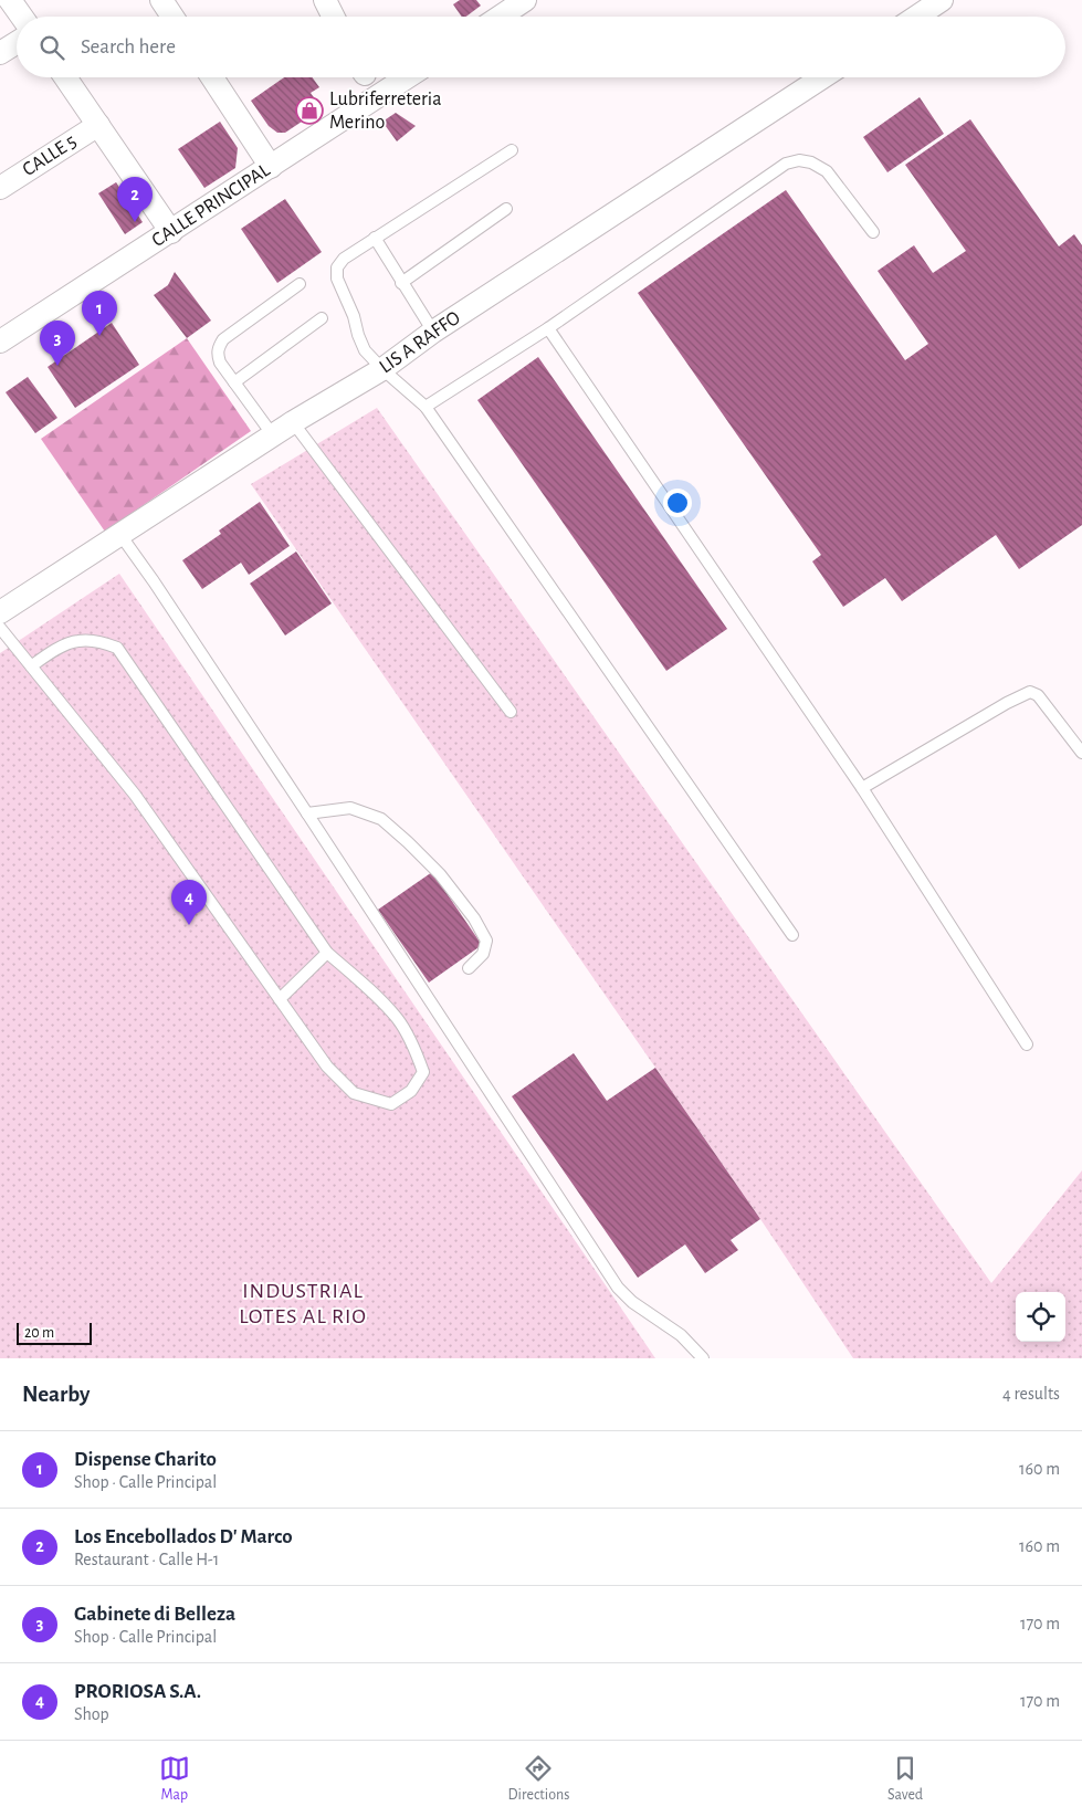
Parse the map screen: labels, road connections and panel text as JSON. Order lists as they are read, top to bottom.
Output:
{
  "streets": {
    "street": ["CALLE 5", "CALLE PRINCIPAL", "LIS A RAFFO"]
  },
  "districts": ["INDUSTRIAL LOTES AL RIO"],
  "places": {
    "shop": ["Lubriferreteria Merino"]
  },
  "scale_bar": "20 m",
  "page": {
    "search": "Search here",
    "pins": [
      "2",
      "1",
      "3",
      "4"
    ],
    "scale": "20 m",
    "heading": ["Nearby", "4 results"],
    "list": [
      {
        "mark": "1",
        "name": "Dispense Charito",
        "note": "Shop · Calle Principal",
        "value": "160 m"
      },
      {
        "mark": "2",
        "name": "Los Encebollados D' Marco",
        "note": "Restaurant · Calle H-1",
        "value": "160 m"
      },
      {
        "mark": "3",
        "name": "Gabinete di Belleza",
        "note": "Shop · Calle Principal",
        "value": "170 m"
      },
      {
        "mark": "4",
        "name": "PRORIOSA S.A.",
        "note": "Shop",
        "value": "170 m"
      }
    ],
    "nav": ["Map", "Directions", "Saved"]
  }
}
